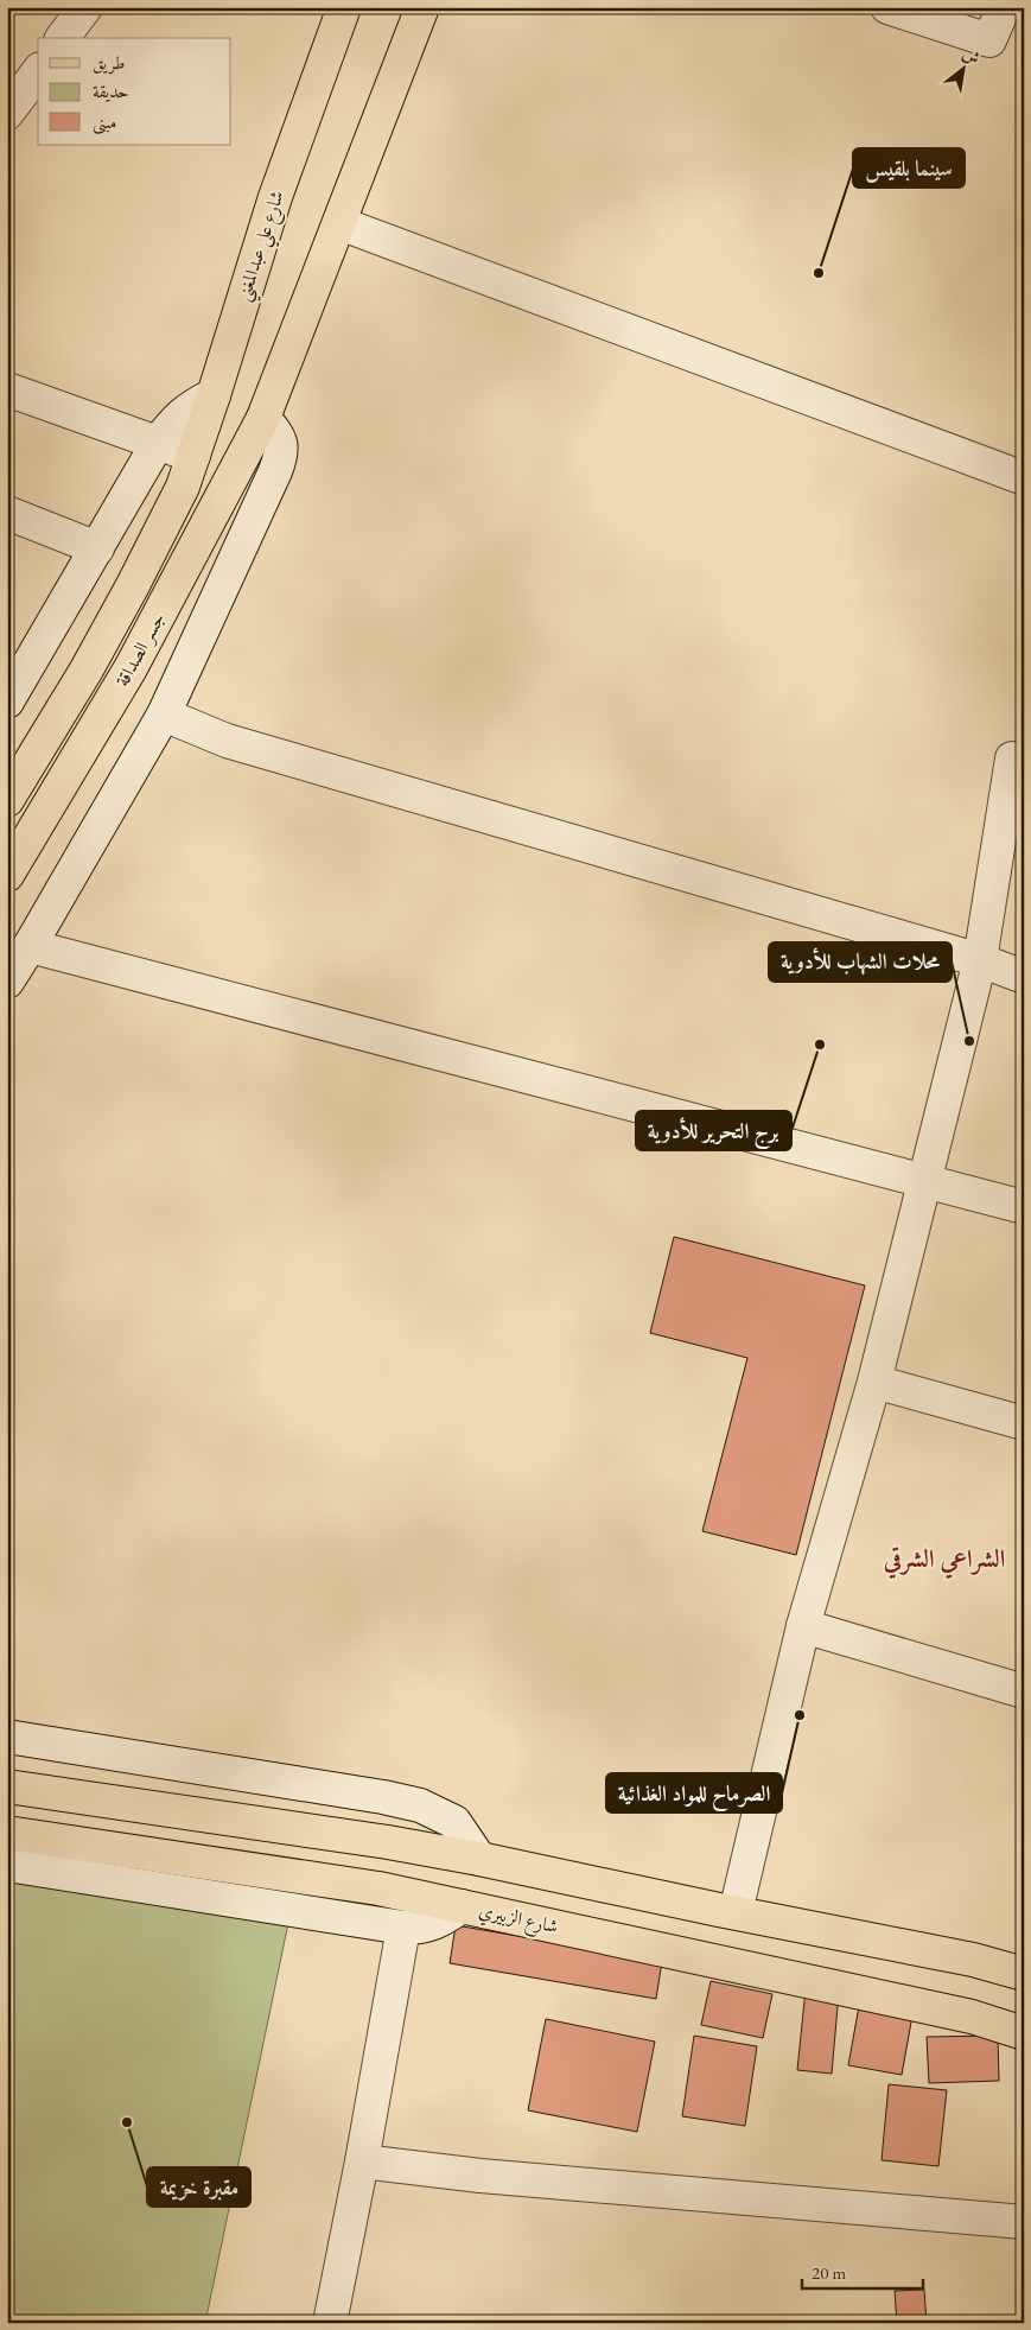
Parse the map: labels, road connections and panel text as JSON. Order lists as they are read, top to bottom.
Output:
{
  "streets": {
    "main road": ["شارع علي عبدالمغني", "جسر الصداقة", "شارع الزبيري"]
  },
  "crossings": [
    ["شارع علي عبدالمغني", "جسر الصداقة"]
  ],
  "districts": ["الشراعي الشرقي"],
  "places": [
    "سينما بلقيس",
    "محلات الشهاب للأدوية",
    "برج التحرير للأدوية",
    "الصرماح للمواد الغذائية",
    "مقبرة خزيمة"
  ],
  "legend": ["طريق", "حديقة", "مبنى"],
  "scale_bar": "20 m",
  "north": "top right"
}
